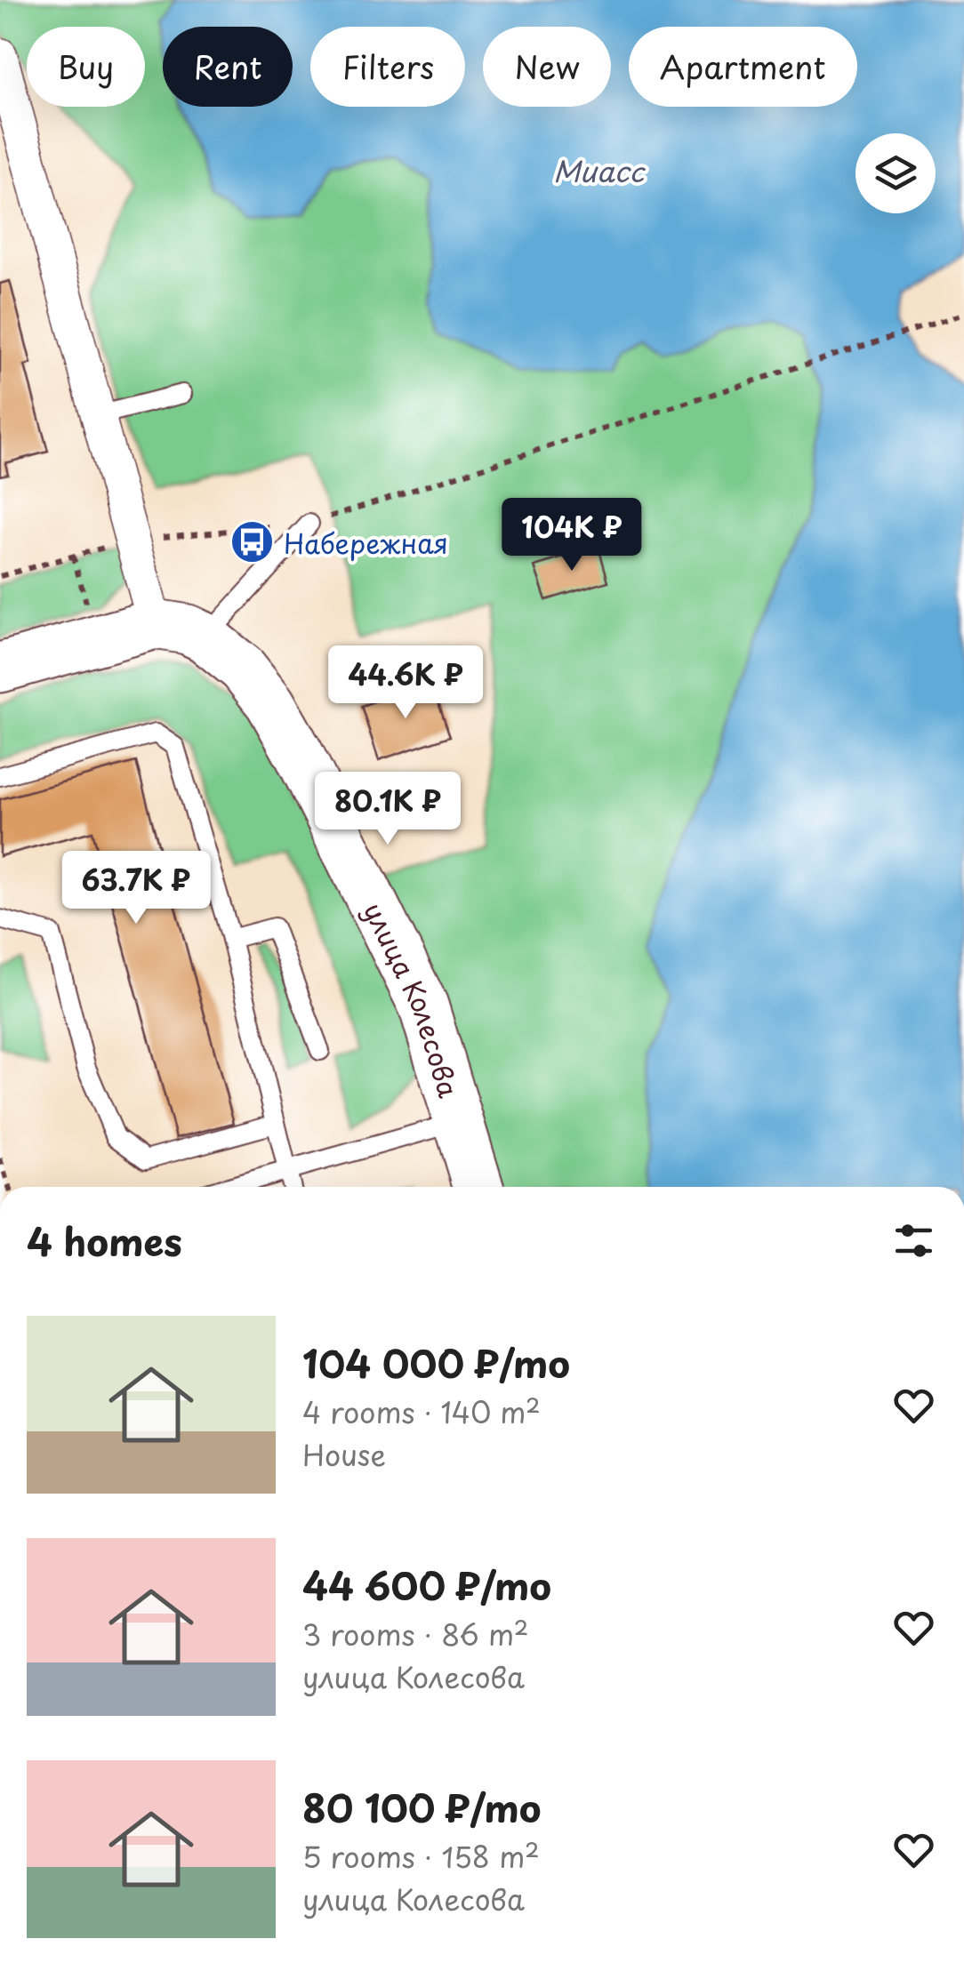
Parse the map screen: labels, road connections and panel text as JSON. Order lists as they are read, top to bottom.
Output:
{
  "streets": {
    "street": ["улица Колесова"]
  },
  "water": ["Миасс"],
  "places": {
    "bus stop": ["Набережная"]
  },
  "page": {
    "chip": [
      "Buy",
      "Rent",
      "Filters",
      "New",
      "Apartment"
    ],
    "price": [
      "104K ₽",
      "44.6K ₽",
      "80.1K ₽",
      "63.7K ₽"
    ],
    "heading": "4 homes",
    "list": [
      {
        "name": "104 000 ₽/mo",
        "note": "4 rooms · 140 m² · House"
      },
      {
        "name": "44 600 ₽/mo",
        "note": "3 rooms · 86 m² · улица Колесова"
      },
      {
        "name": "80 100 ₽/mo",
        "note": "5 rooms · 158 m² · улица Колесова"
      }
    ]
  }
}
